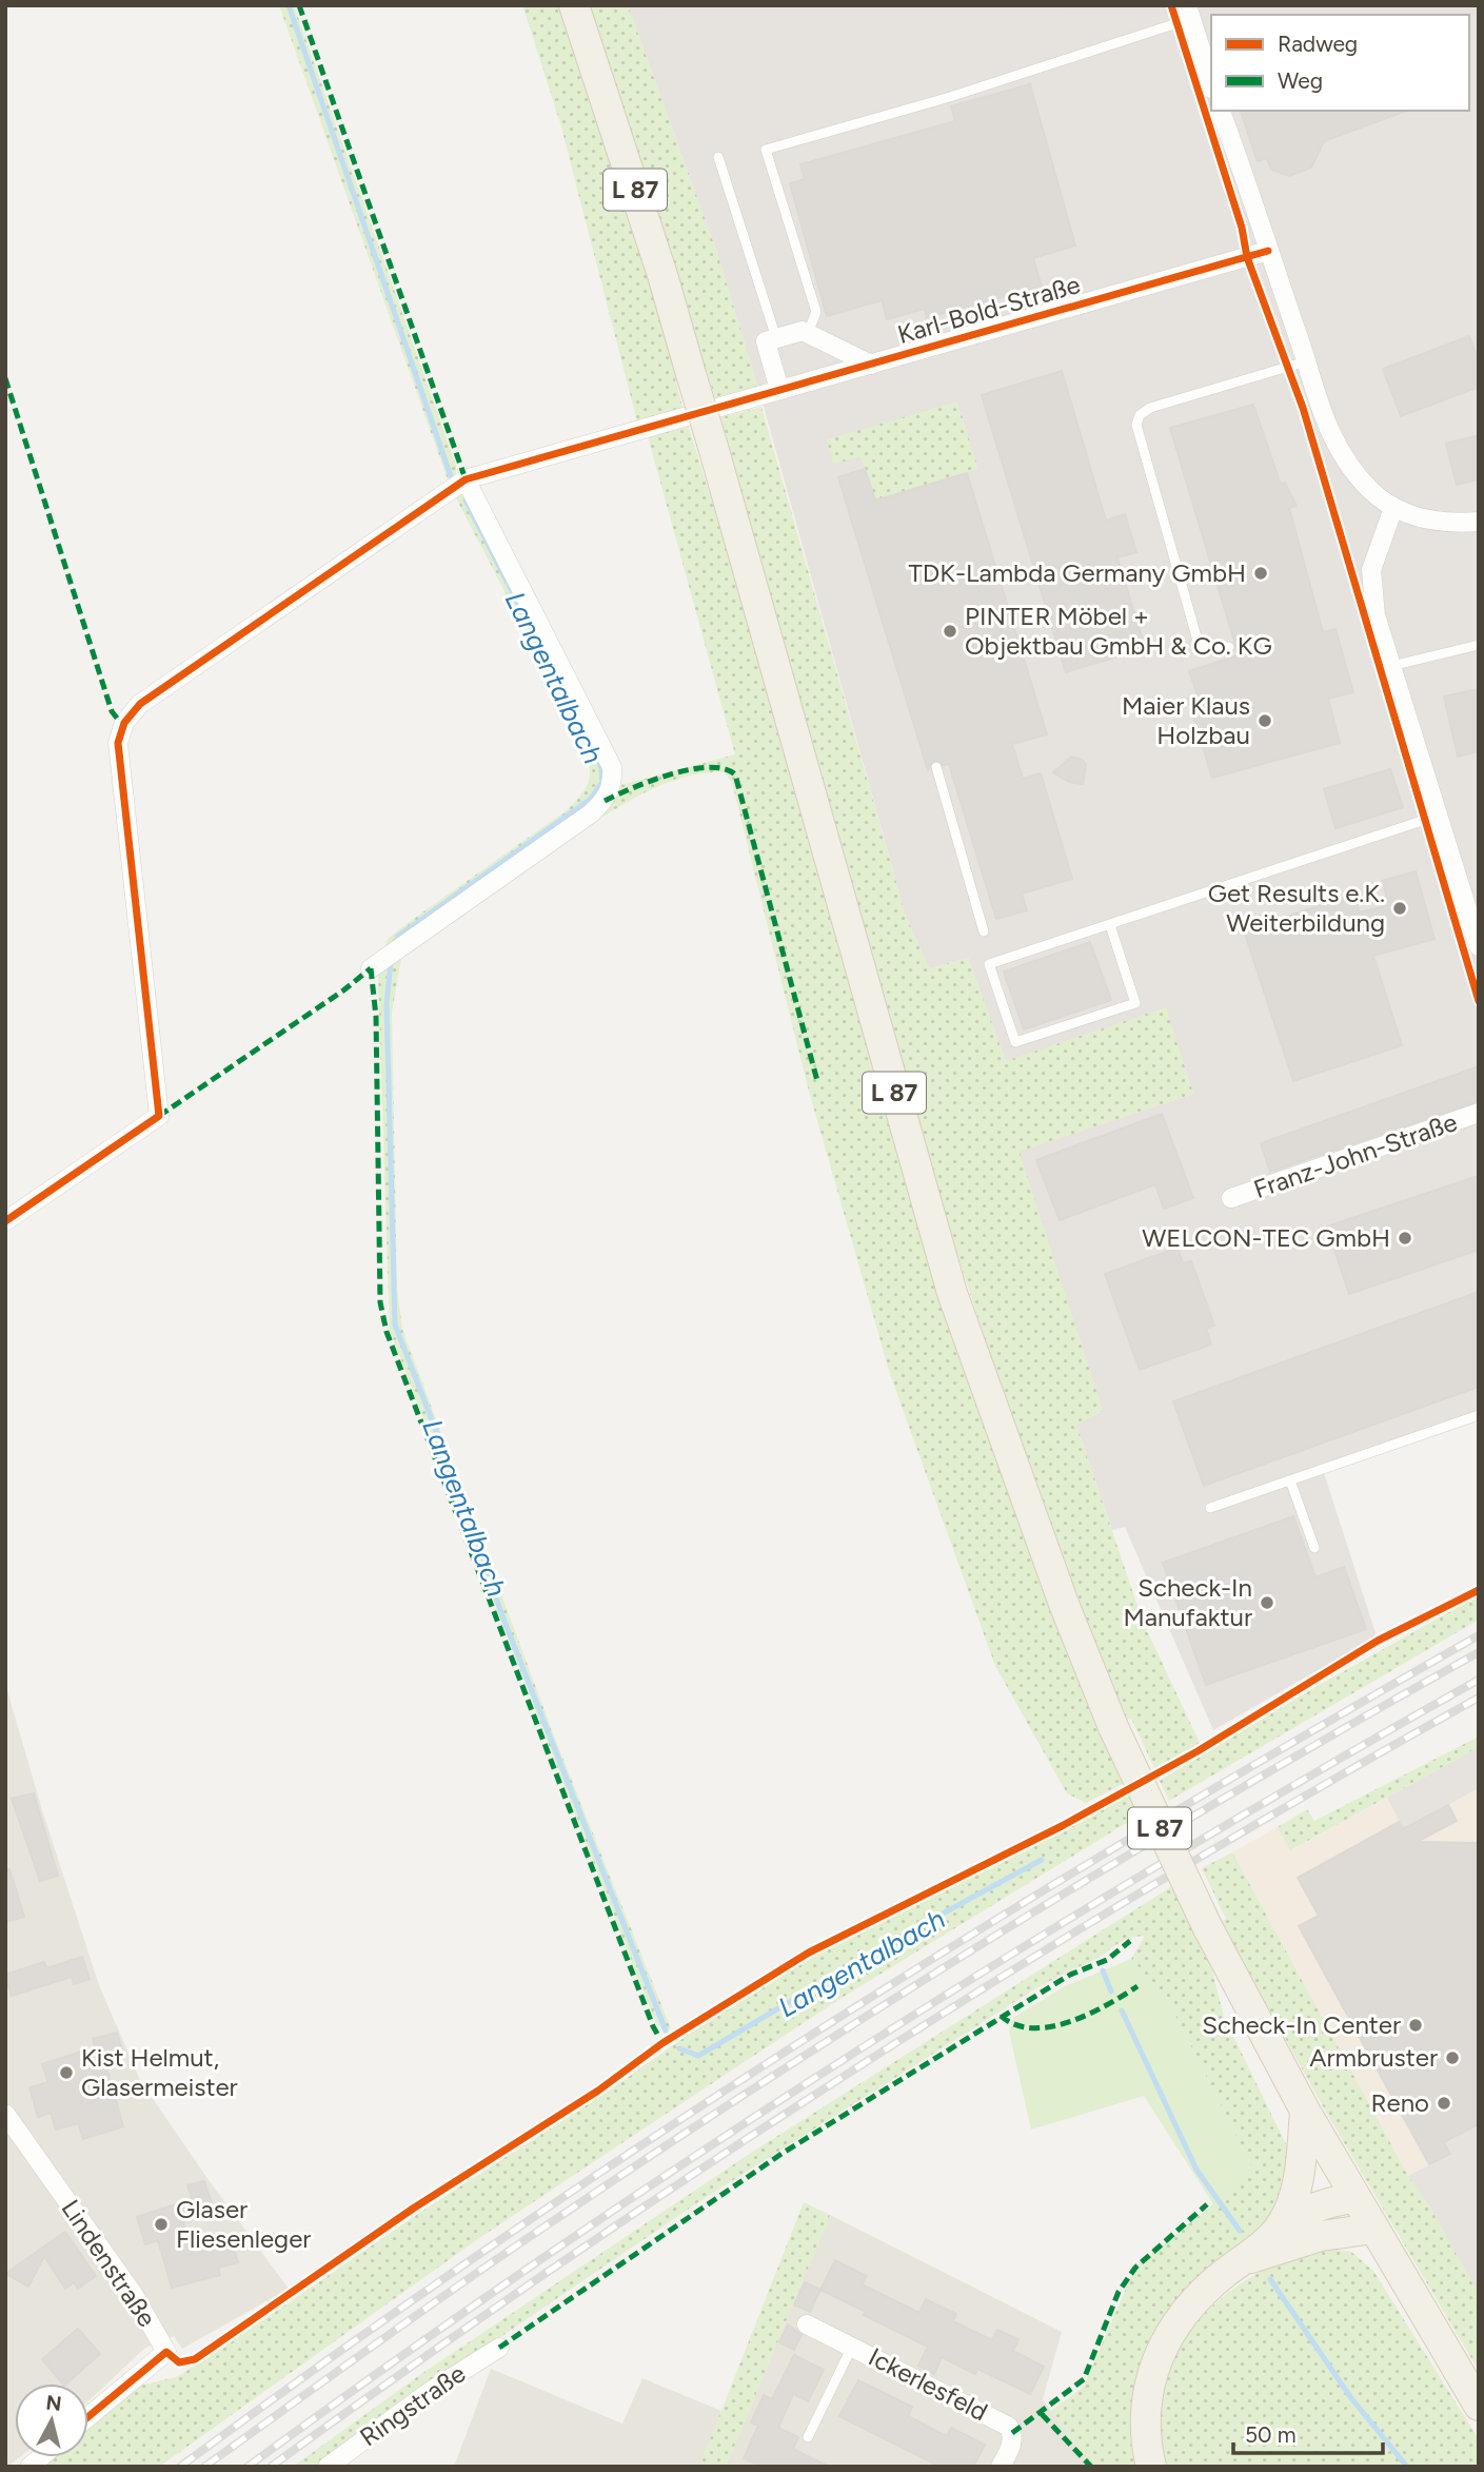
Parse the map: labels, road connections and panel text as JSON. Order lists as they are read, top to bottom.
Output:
{
  "streets": {
    "main road": ["L 87"],
    "street": [
      "Karl-Bold-Straße",
      "Franz-John-Straße",
      "Lindenstraße",
      "Ickerlesfeld",
      "Ringstraße"
    ]
  },
  "water": ["Langentalbach"],
  "places": [
    "TDK-Lambda Germany GmbH",
    "PINTER Möbel + Objektbau GmbH & Co. KG",
    "Maier Klaus Holzbau",
    "Get Results e.K. Weiterbildung",
    "WELCON-TEC GmbH",
    "Scheck-In Manufaktur",
    "Scheck-In Center",
    "Armbruster",
    "Kist Helmut, Glasermeister",
    "Reno",
    "Glaser Fliesenleger"
  ],
  "legend": ["Radweg", "Weg"],
  "scale_bar": "50 m",
  "north": "top"
}
